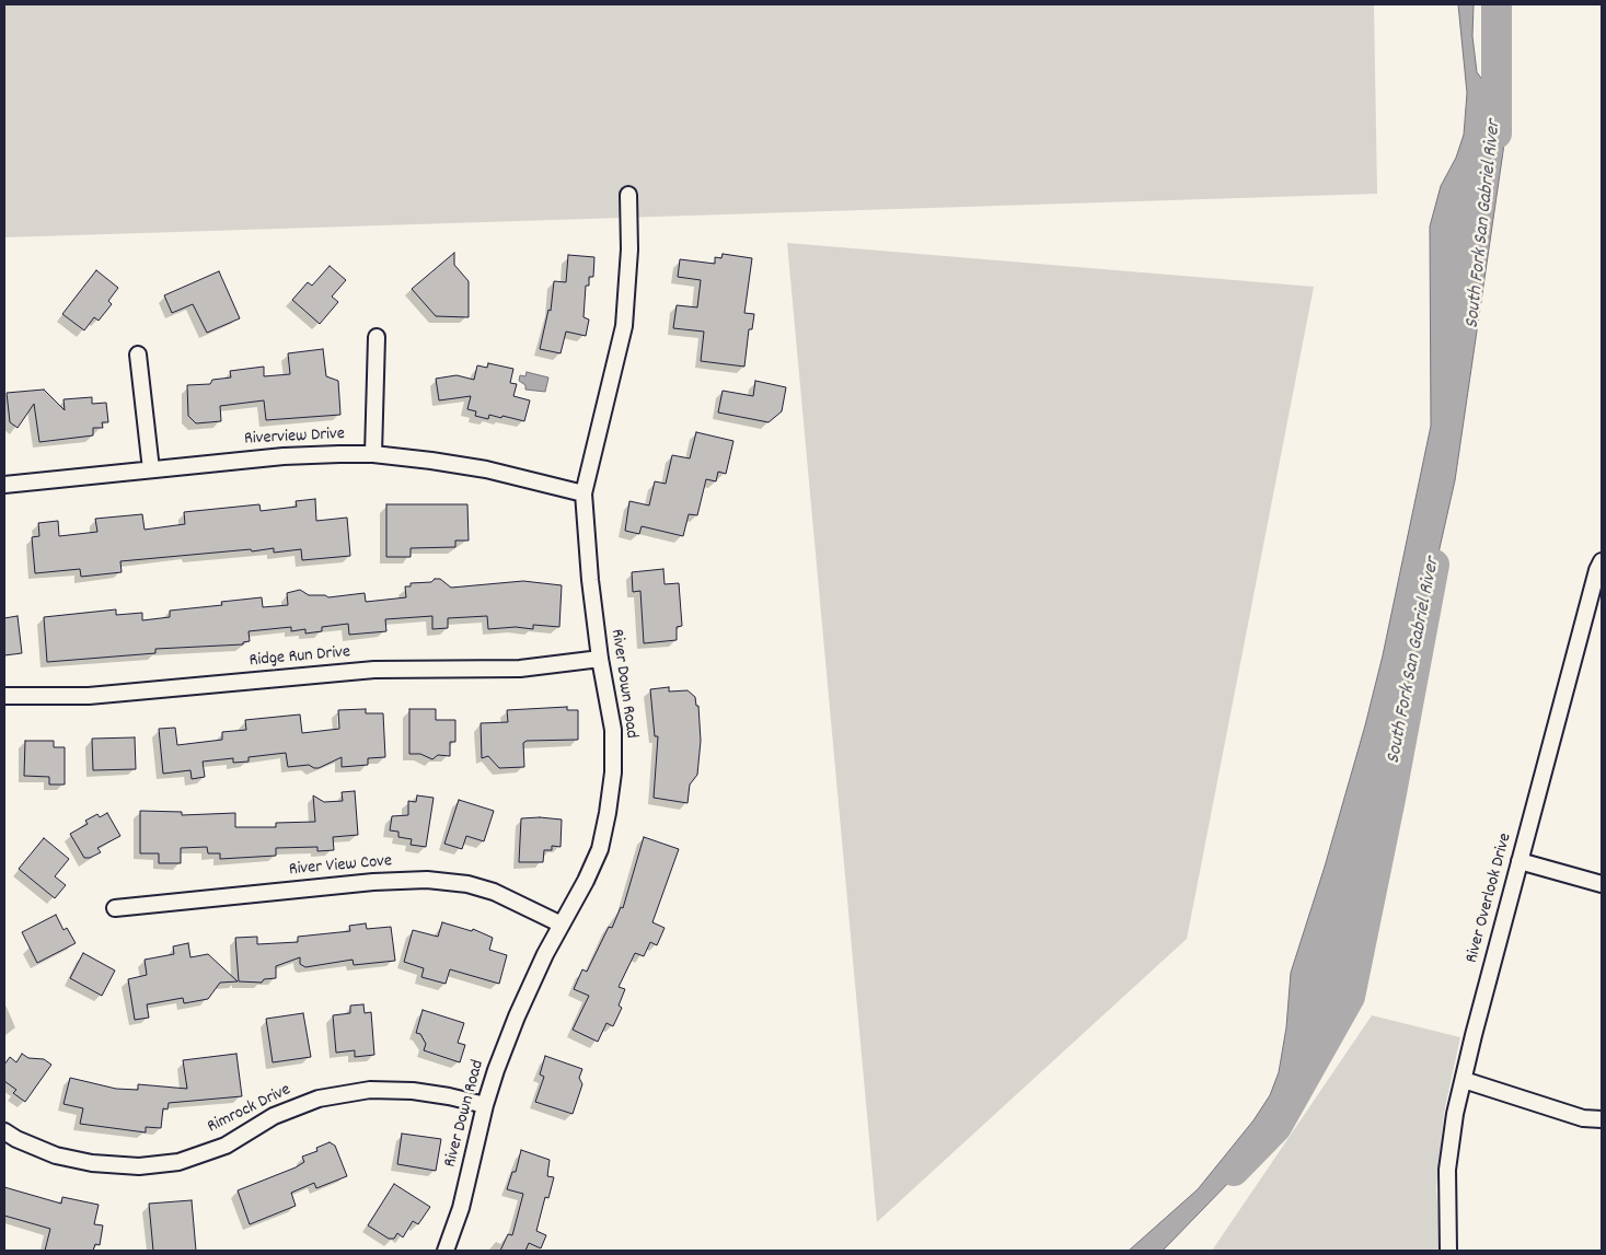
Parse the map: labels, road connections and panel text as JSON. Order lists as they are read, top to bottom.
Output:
{
  "streets": {
    "street": [
      "Riverview Drive",
      "Ridge Run Drive",
      "River Down Road",
      "River View Cove",
      "River Overlook Drive",
      "Rimrock Drive"
    ]
  },
  "crossings": [
    ["Riverview Drive", "River Down Road"],
    ["Ridge Run Drive", "River Down Road"],
    ["River Down Road", "River View Cove"],
    ["River Down Road", "Rimrock Drive"]
  ],
  "water": ["South Fork San Gabriel River"]
}
